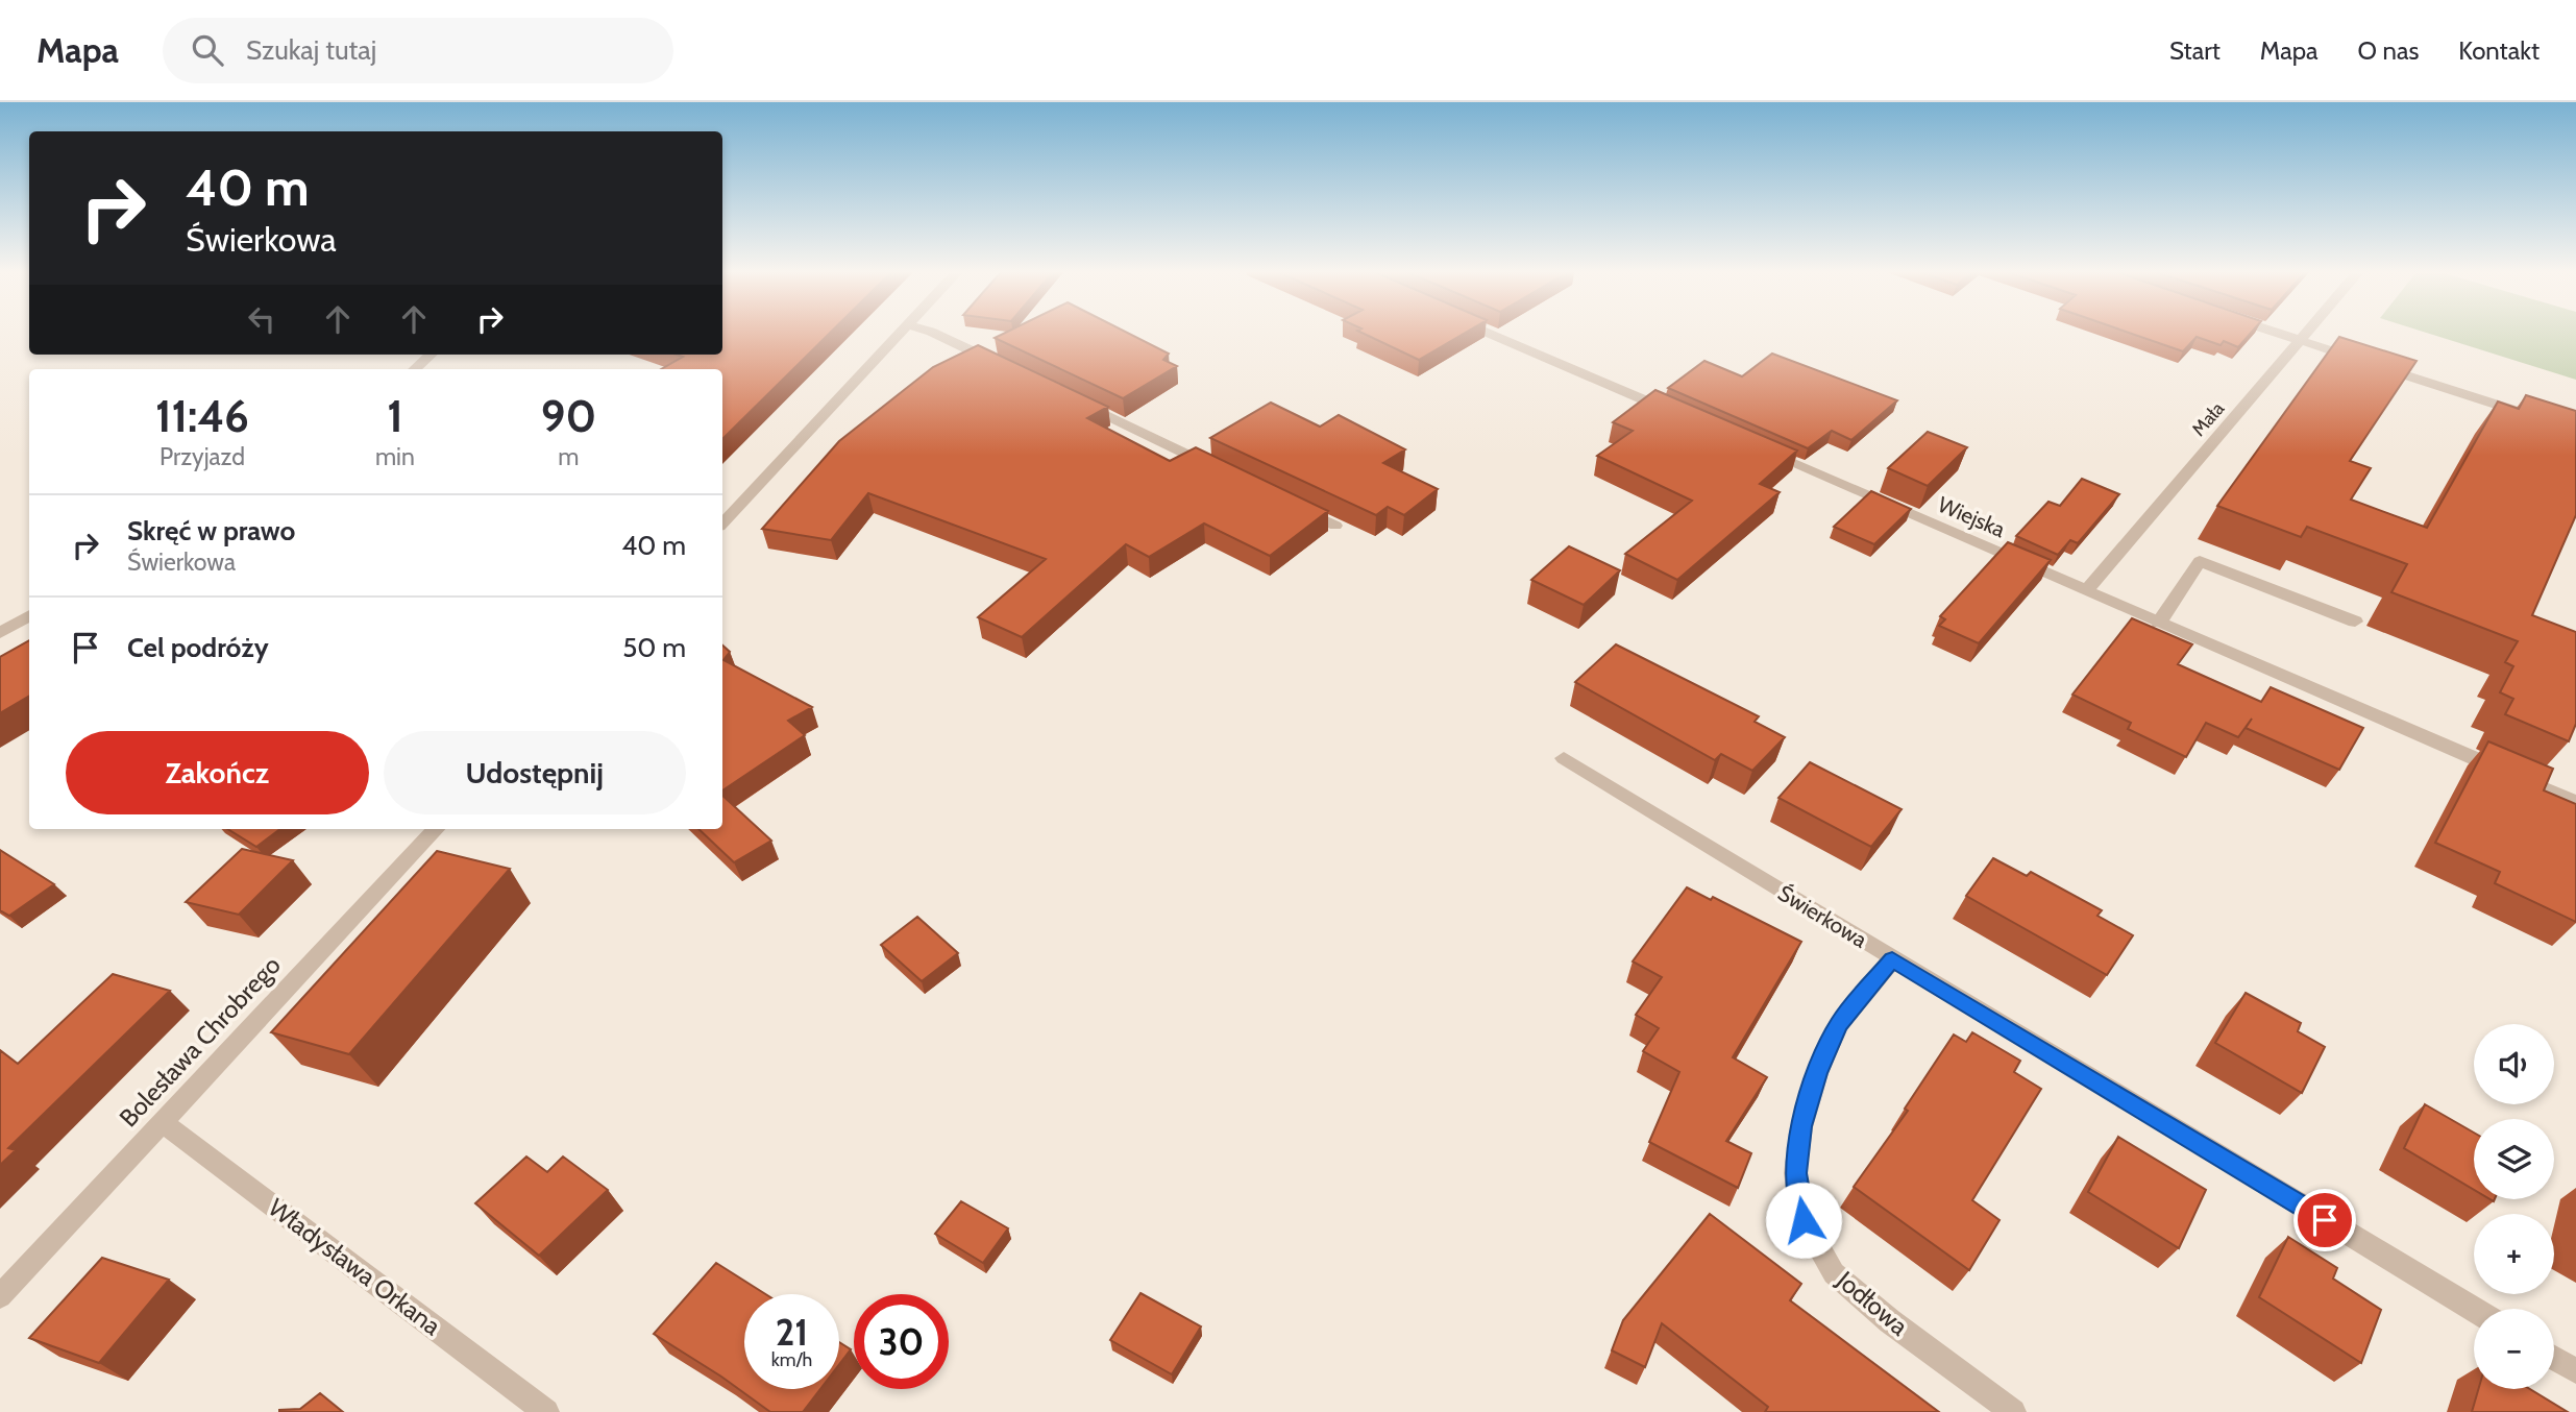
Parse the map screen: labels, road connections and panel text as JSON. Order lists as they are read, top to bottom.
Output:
{
  "streets": {
    "street": [
      "Mała",
      "Wiejska",
      "Świerkowa",
      "Bolesława Chrobrego",
      "Władysława Orkana",
      "Jodłowa"
    ]
  },
  "crossings": [
    ["Mała", "Wiejska"],
    ["Świerkowa", "Jodłowa"],
    ["Bolesława Chrobrego", "Władysława Orkana"]
  ],
  "page": {
    "header": "Mapa",
    "search": "Szukaj tutaj",
    "nav": [
      "Start",
      "Mapa",
      "O nas",
      "Kontakt"
    ],
    "turn": ["40 m", "Świerkowa"],
    "eta": [
      "11:46",
      "Przyjazd",
      "1",
      "min",
      "90",
      "m"
    ],
    "list": [
      {
        "name": "Skręć w prawo",
        "note": "Świerkowa",
        "value": "40 m"
      },
      {
        "name": "Cel podróży",
        "value": "50 m"
      }
    ],
    "buttons": ["Zakończ", "Udostępnij"],
    "map_buttons": ["+", "−"],
    "speed": "21 km/h",
    "limit": "30"
  }
}
